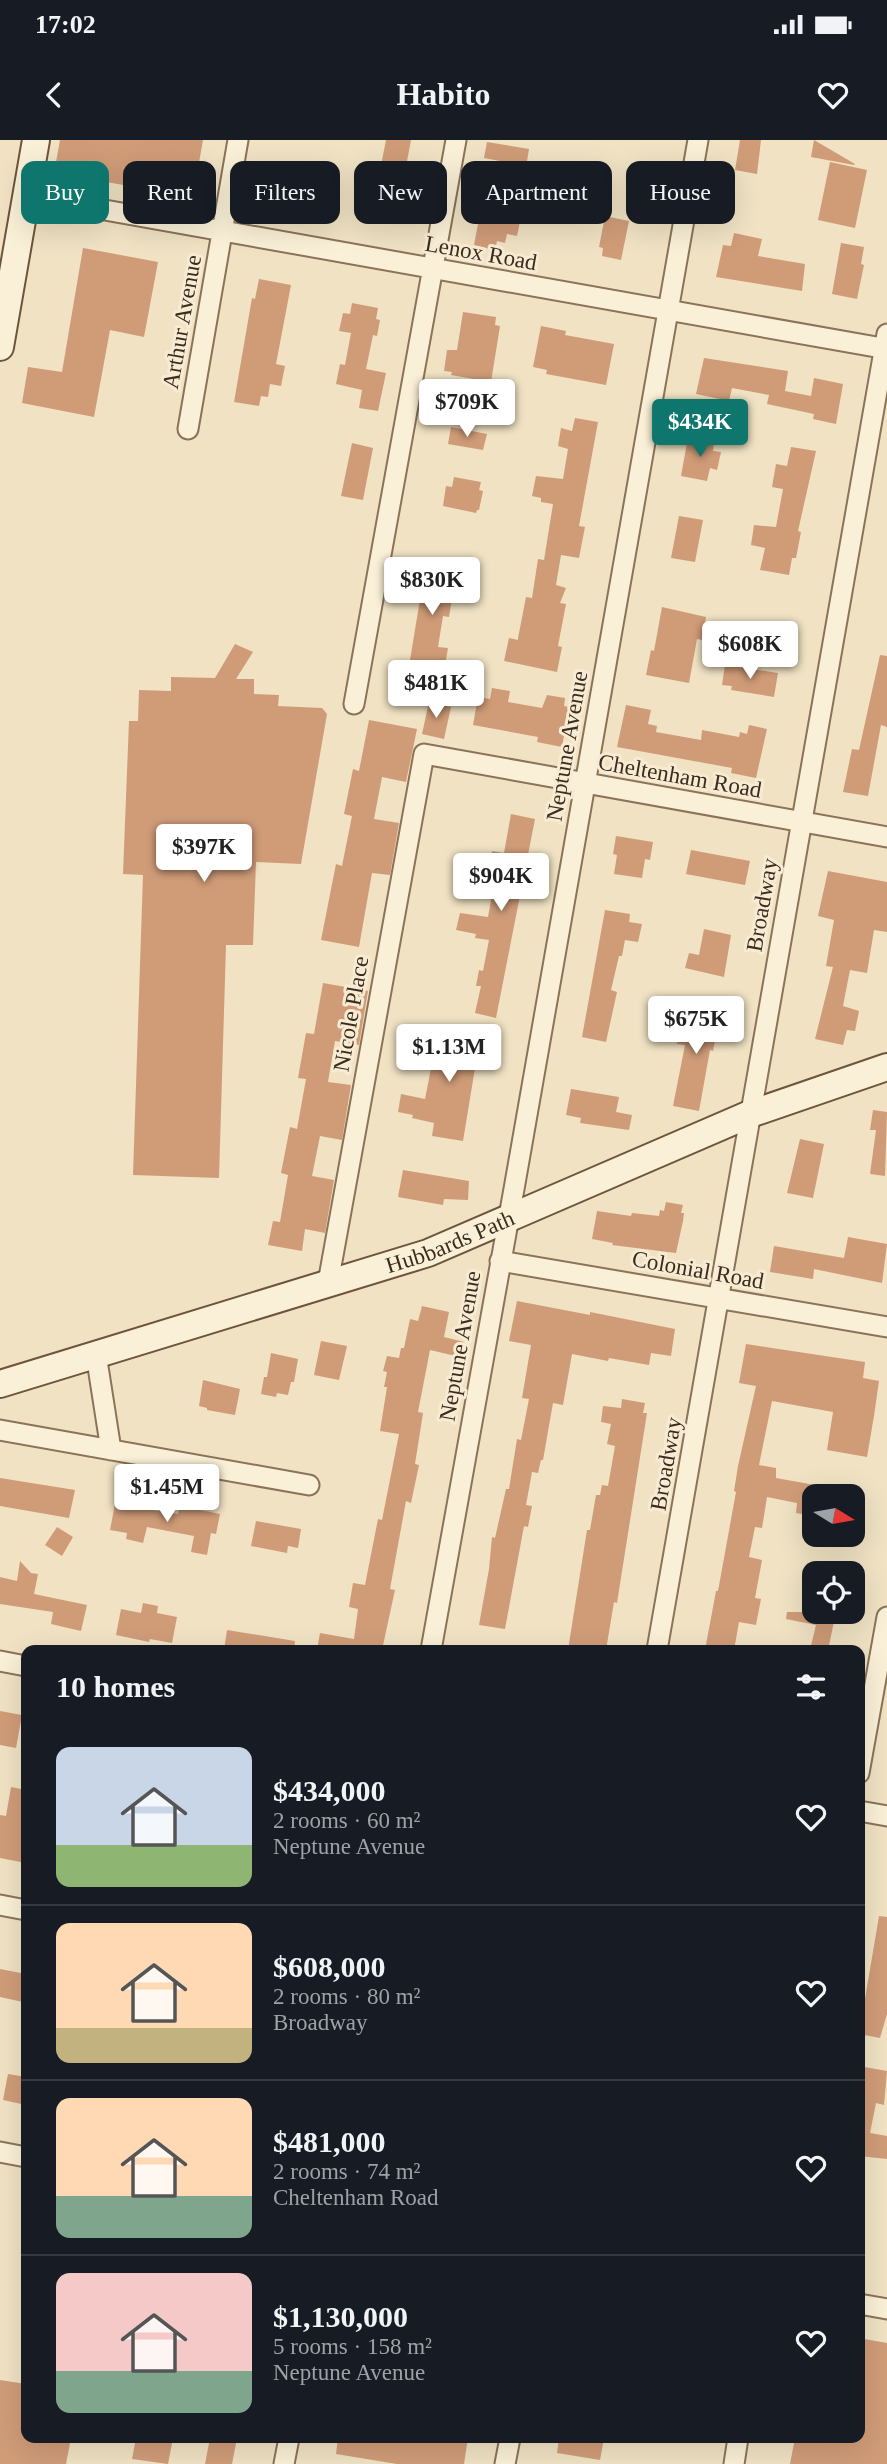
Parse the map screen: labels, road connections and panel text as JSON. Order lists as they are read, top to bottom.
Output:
{
  "streets": {
    "street": [
      "Lenox Road",
      "Arthur Avenue",
      "Neptune Avenue",
      "Cheltenham Road",
      "Broadway",
      "Nicole Place",
      "Hubbards Path",
      "Colonial Road"
    ]
  },
  "crossings": [
    ["Lenox Road", "Arthur Avenue"],
    ["Lenox Road", "Neptune Avenue"],
    ["Lenox Road", "Broadway"],
    ["Neptune Avenue", "Cheltenham Road"],
    ["Neptune Avenue", "Hubbards Path"],
    ["Neptune Avenue", "Colonial Road"],
    ["Cheltenham Road", "Broadway"],
    ["Cheltenham Road", "Nicole Place"],
    ["Broadway", "Hubbards Path"],
    ["Broadway", "Colonial Road"],
    ["Nicole Place", "Hubbards Path"]
  ],
  "north": "right",
  "page": {
    "status": "17:02",
    "header": "Habito",
    "chip": [
      "Buy",
      "Rent",
      "Filters",
      "New",
      "Apartment",
      "House"
    ],
    "price": [
      "$709K",
      "$434K",
      "$830K",
      "$608K",
      "$481K",
      "$397K",
      "$904K",
      "$675K",
      "$1.13M",
      "$1.45M"
    ],
    "heading": "10 homes",
    "list": [
      {
        "name": "$434,000",
        "note": "2 rooms · 60 m² · Neptune Avenue"
      },
      {
        "name": "$608,000",
        "note": "2 rooms · 80 m² · Broadway"
      },
      {
        "name": "$481,000",
        "note": "2 rooms · 74 m² · Cheltenham Road"
      },
      {
        "name": "$1,130,000",
        "note": "5 rooms · 158 m² · Neptune Avenue"
      }
    ]
  }
}
